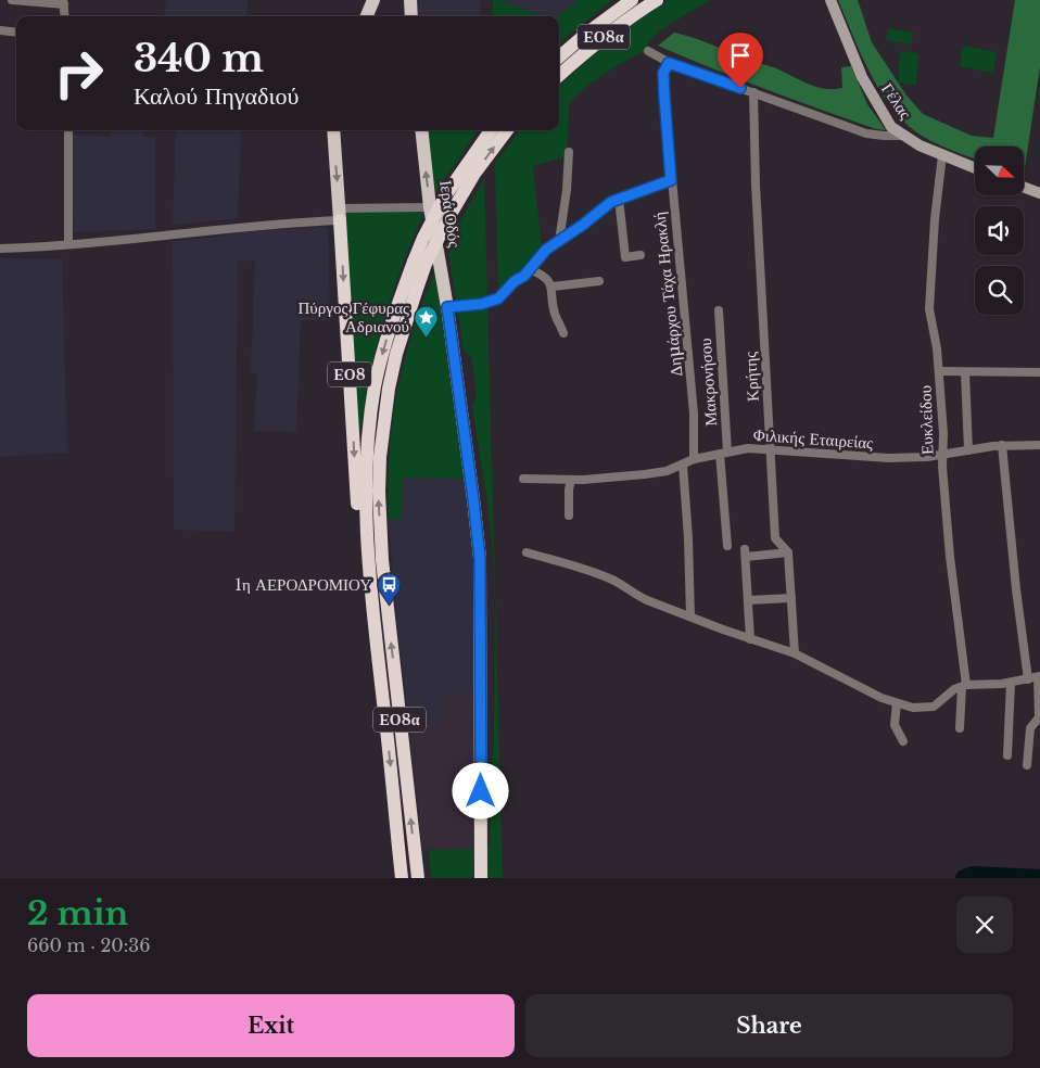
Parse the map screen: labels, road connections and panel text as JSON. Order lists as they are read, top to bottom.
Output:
{
  "streets": {
    "highway": ["ΕΟ8α", "ΕΟ8"],
    "main road": ["Γέλας", "Ιερά Οδός"],
    "street": [
      "Δημάρχου Τάχα Ηρακλή",
      "Κρήτης",
      "Μακρονήσου",
      "Ευκλείδου",
      "Φιλικής Εταιρείας"
    ]
  },
  "crossings": [
    ["ΕΟ8α", "ΕΟ8"],
    ["Γέλας", "Ευκλείδου"],
    ["Δημάρχου Τάχα Ηρακλή", "Φιλικής Εταιρείας"],
    ["Κρήτης", "Φιλικής Εταιρείας"],
    ["Μακρονήσου", "Φιλικής Εταιρείας"],
    ["Ευκλείδου", "Φιλικής Εταιρείας"]
  ],
  "places": {
    "place": ["Πύργος Γέφυρας Αδριανού"],
    "bus stop": ["1η ΑΕΡΟΔΡΟΜΙΟΥ"]
  },
  "north": "bottom right",
  "page": {
    "turn": ["340 m", "Καλού Πηγαδιού"],
    "heading": ["2 min", "660 m · 20:36"],
    "buttons": ["Exit", "Share"]
  }
}
